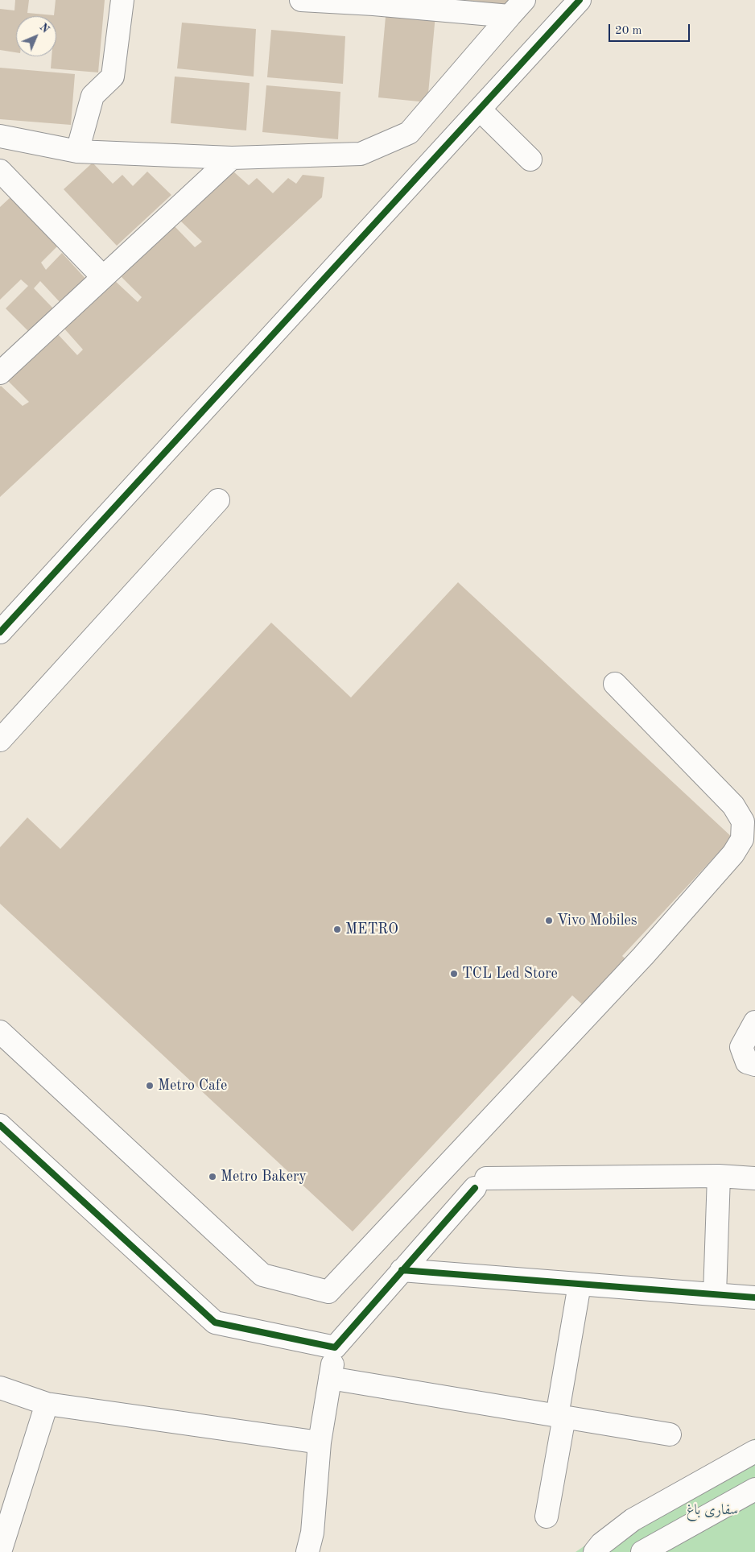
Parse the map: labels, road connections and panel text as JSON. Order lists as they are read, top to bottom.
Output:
{
  "parks": ["سفاری باغ"],
  "places": [
    "Vivo Mobiles",
    "METRO",
    "TCL Led Store",
    "Metro Cafe",
    "Metro Bakery"
  ],
  "scale_bar": "20 m",
  "north": "top right"
}
